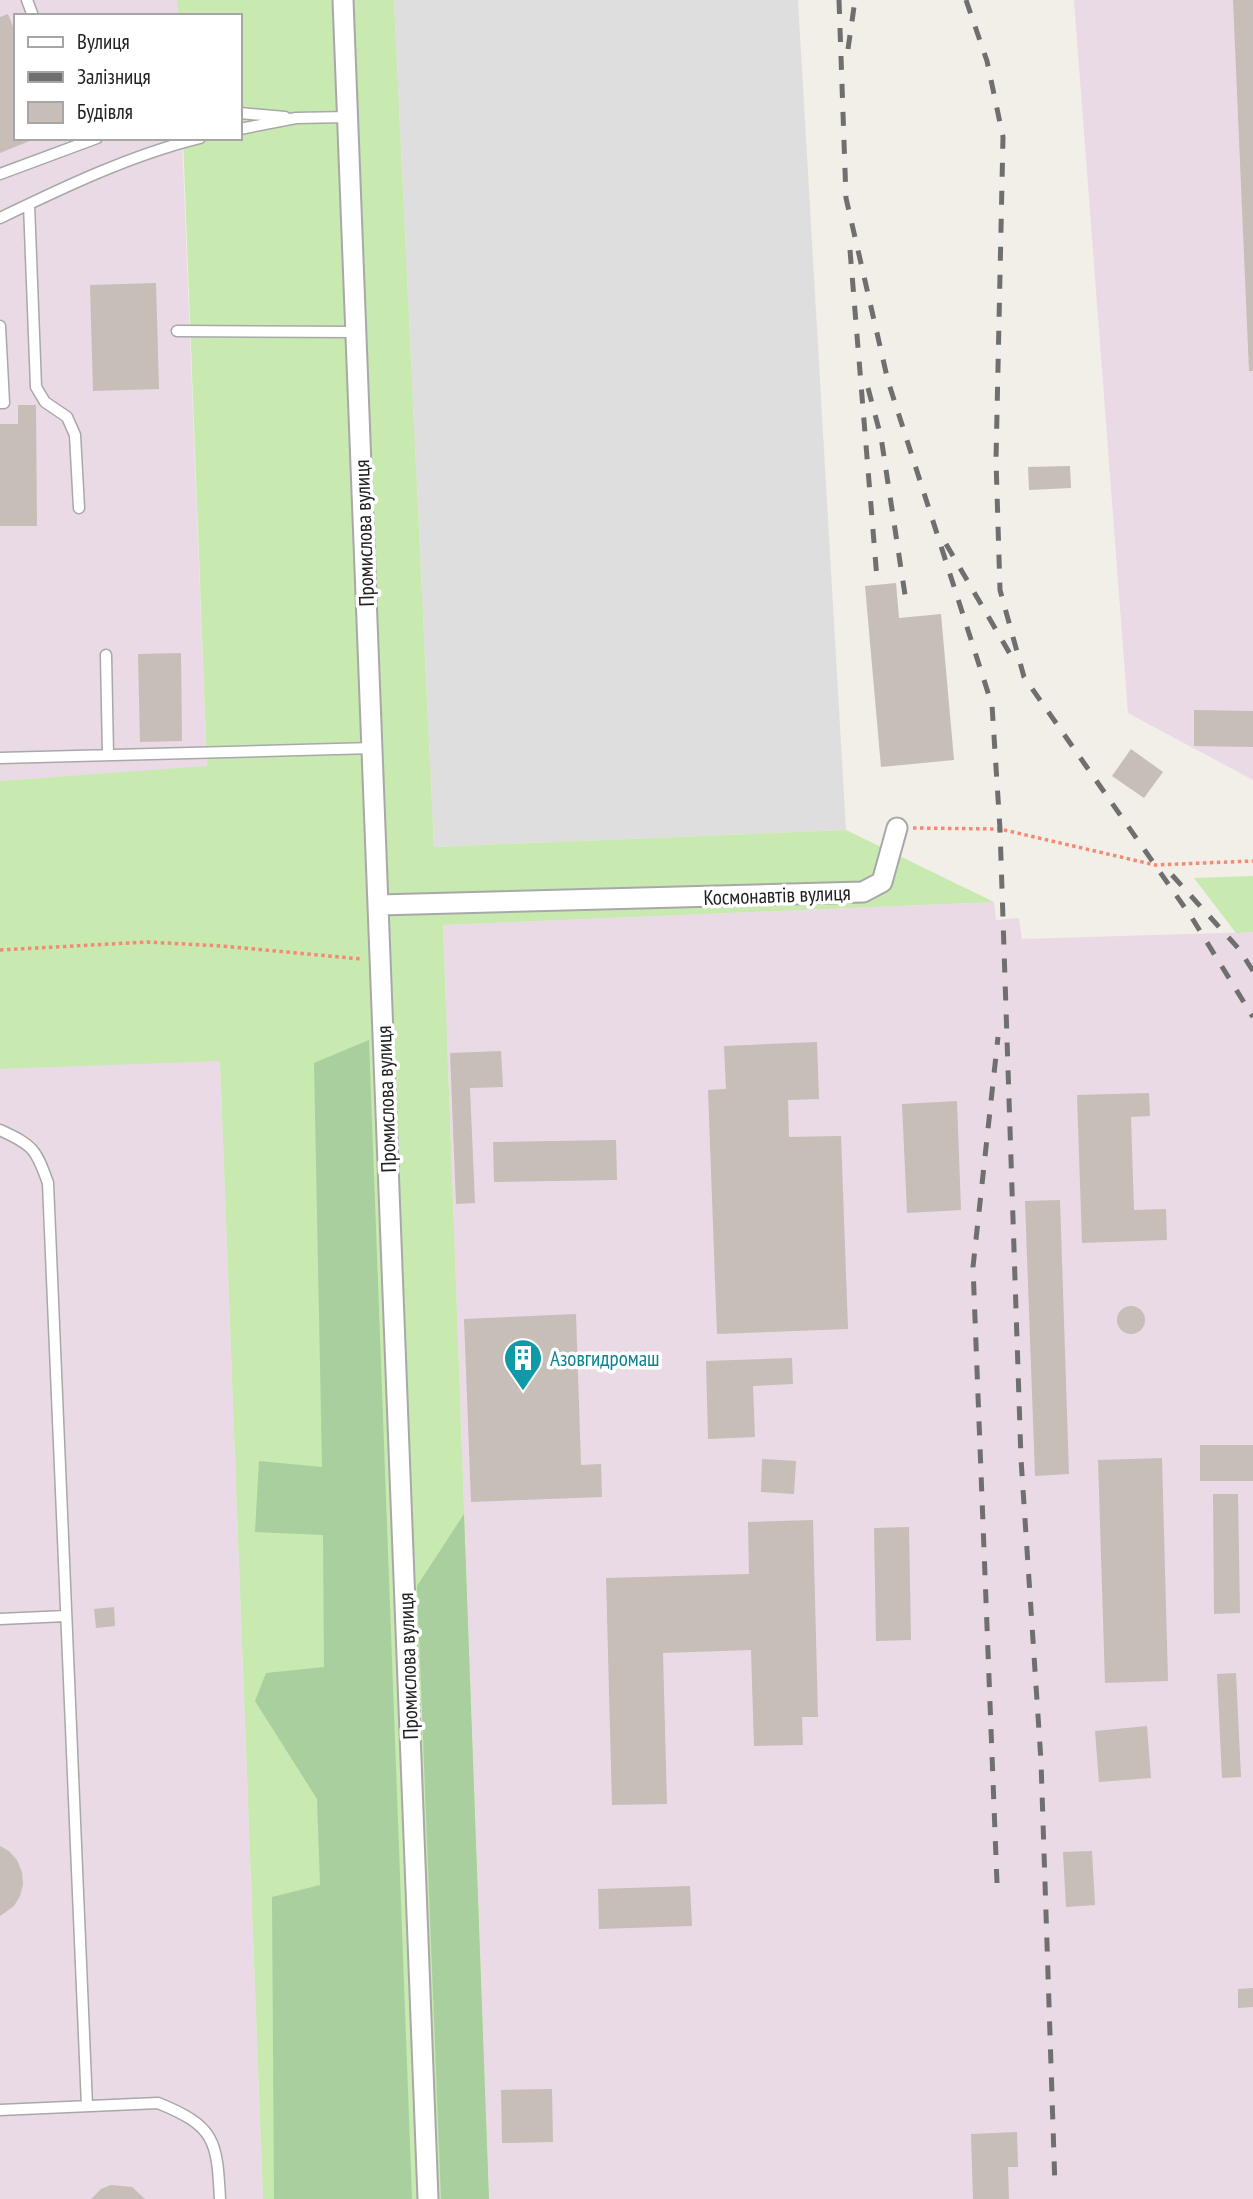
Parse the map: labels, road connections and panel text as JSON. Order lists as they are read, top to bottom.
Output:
{
  "streets": {
    "street": ["Промислова вулиця", "Космонавтів вулиця"]
  },
  "crossings": [
    ["Промислова вулиця", "Космонавтів вулиця"]
  ],
  "places": {
    "building": ["Азовгидромаш"]
  },
  "legend": ["Вулиця", "Залізниця", "Будівля"]
}
